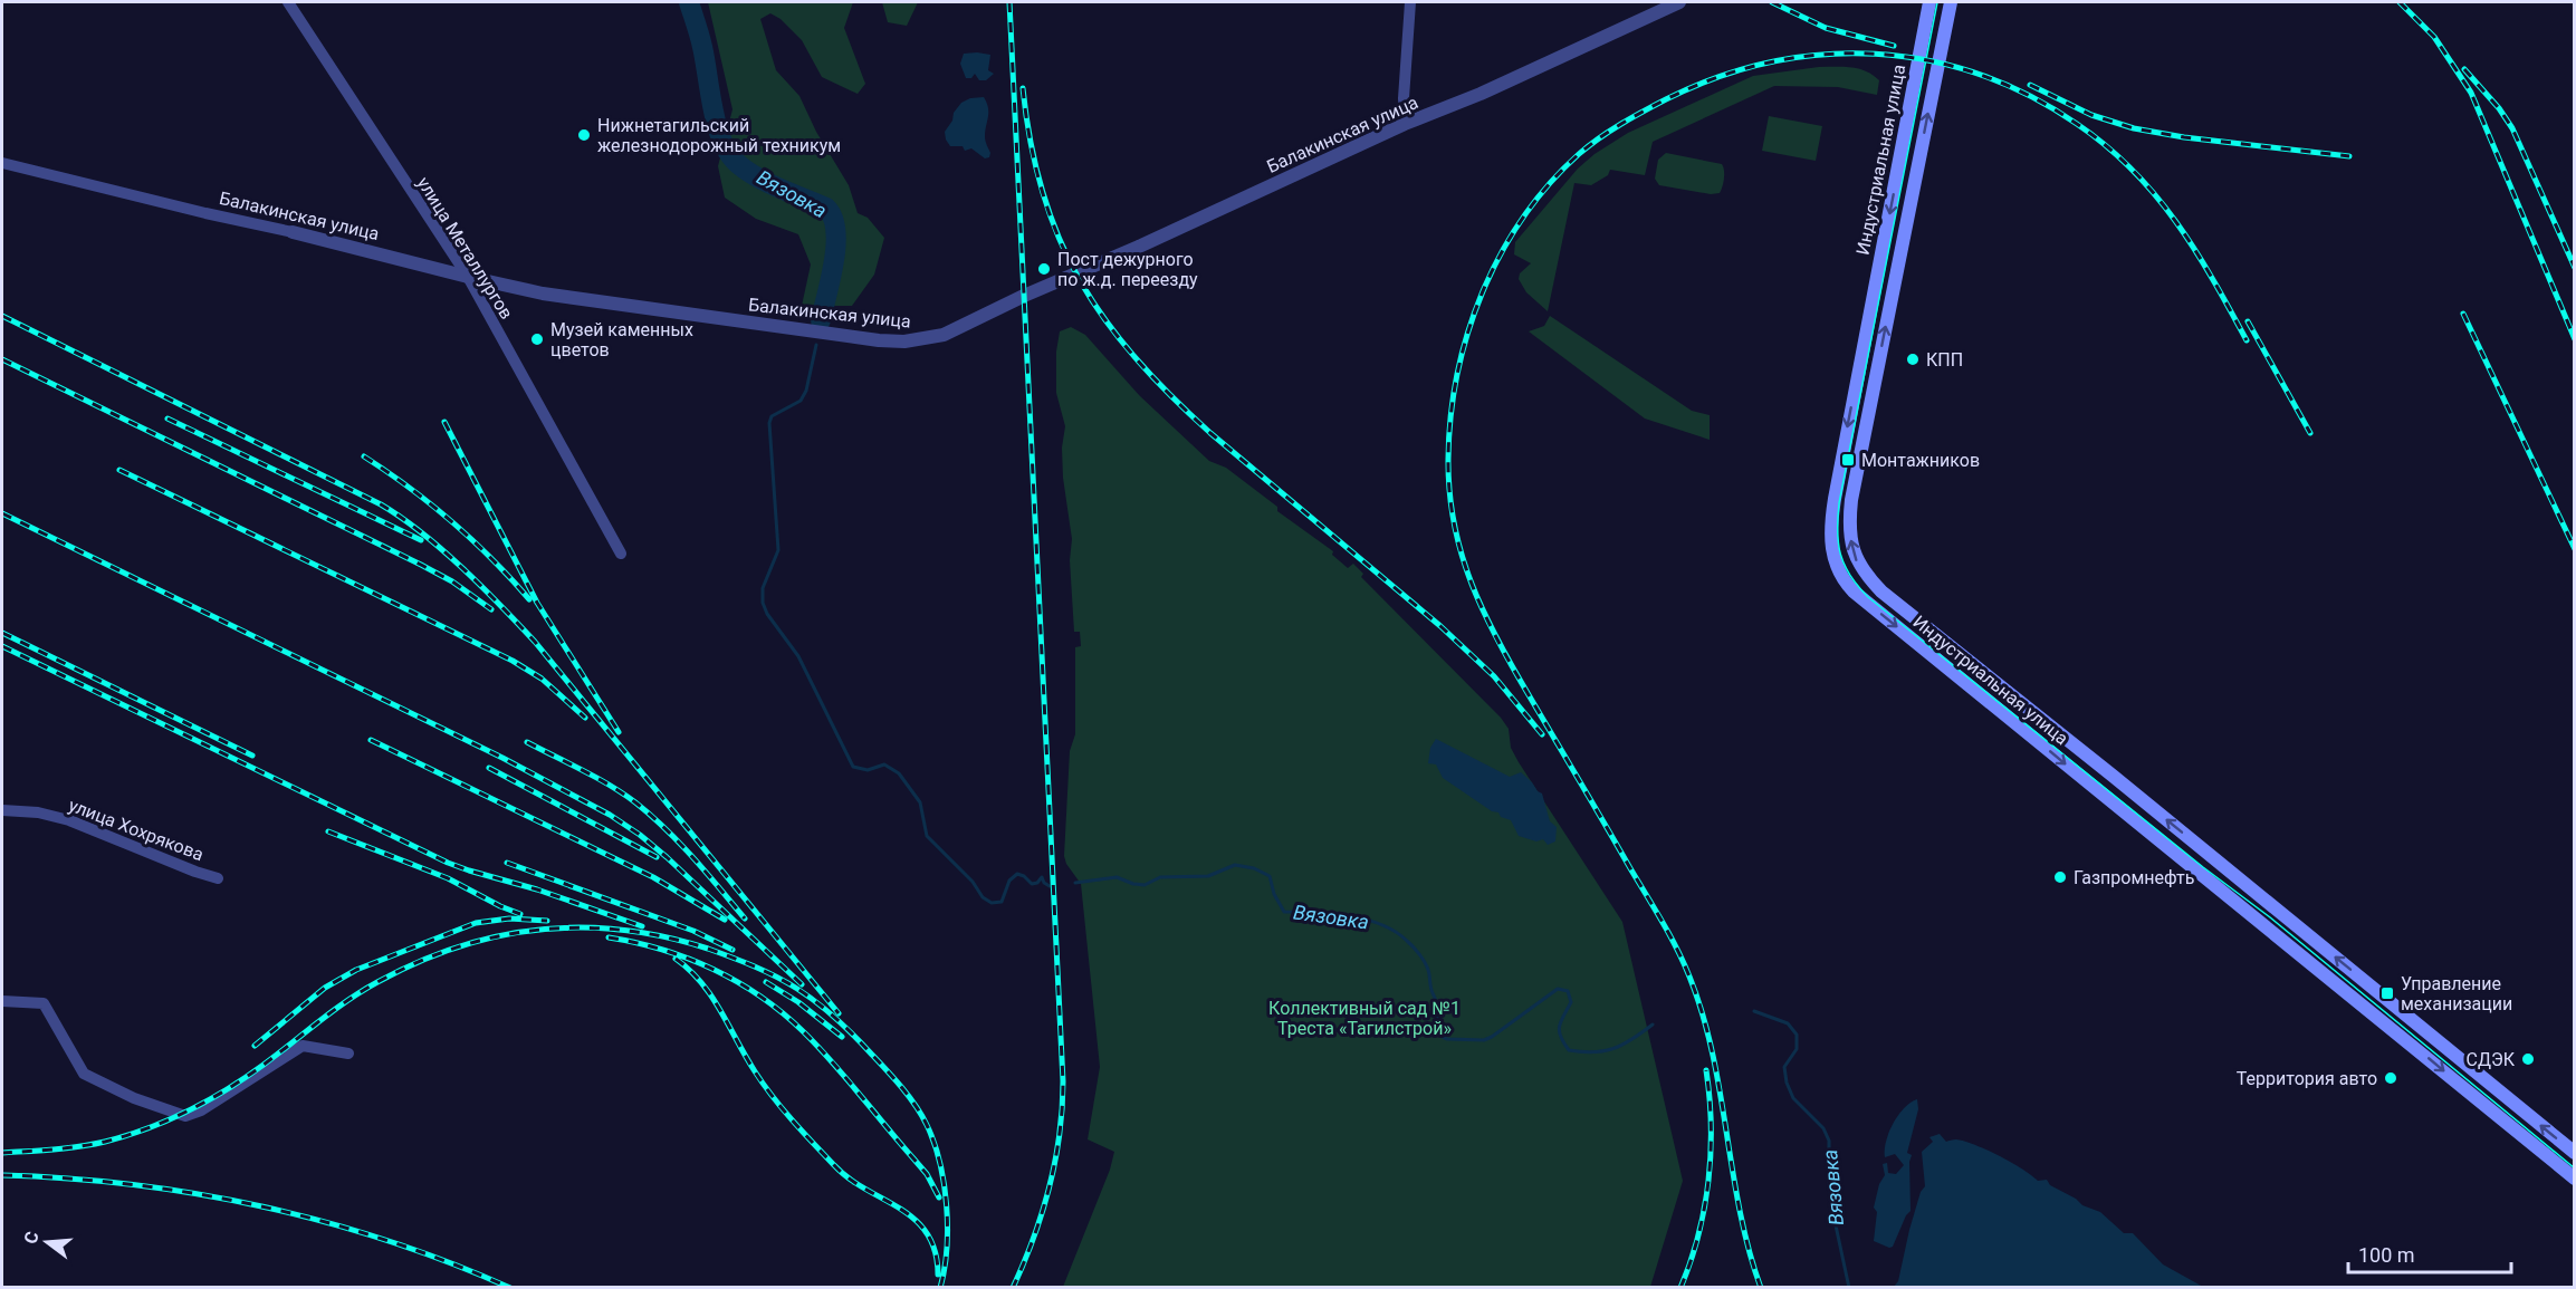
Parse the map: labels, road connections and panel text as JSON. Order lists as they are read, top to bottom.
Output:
{
  "streets": {
    "main road": ["Индустриальная улица"],
    "street": ["Балакинская улица", "улица Металлургов", "улица Хохрякова"]
  },
  "crossings": [
    ["Балакинская улица", "улица Металлургов"]
  ],
  "water": ["Вязовка"],
  "parks": ["Коллективный сад №1 Треста «Тагилстрой»"],
  "places": {
    "other": [
      "Нижнетагильский железнодорожный техникум",
      "Пост дежурного по ж.д. переезду",
      "Музей каменных цветов",
      "КПП",
      "Газпромнефть",
      "СДЭК",
      "Территория авто"
    ],
    "transit": ["Монтажников", "Управление механизации"]
  },
  "scale_bar": "100 m",
  "north": "left"
}
